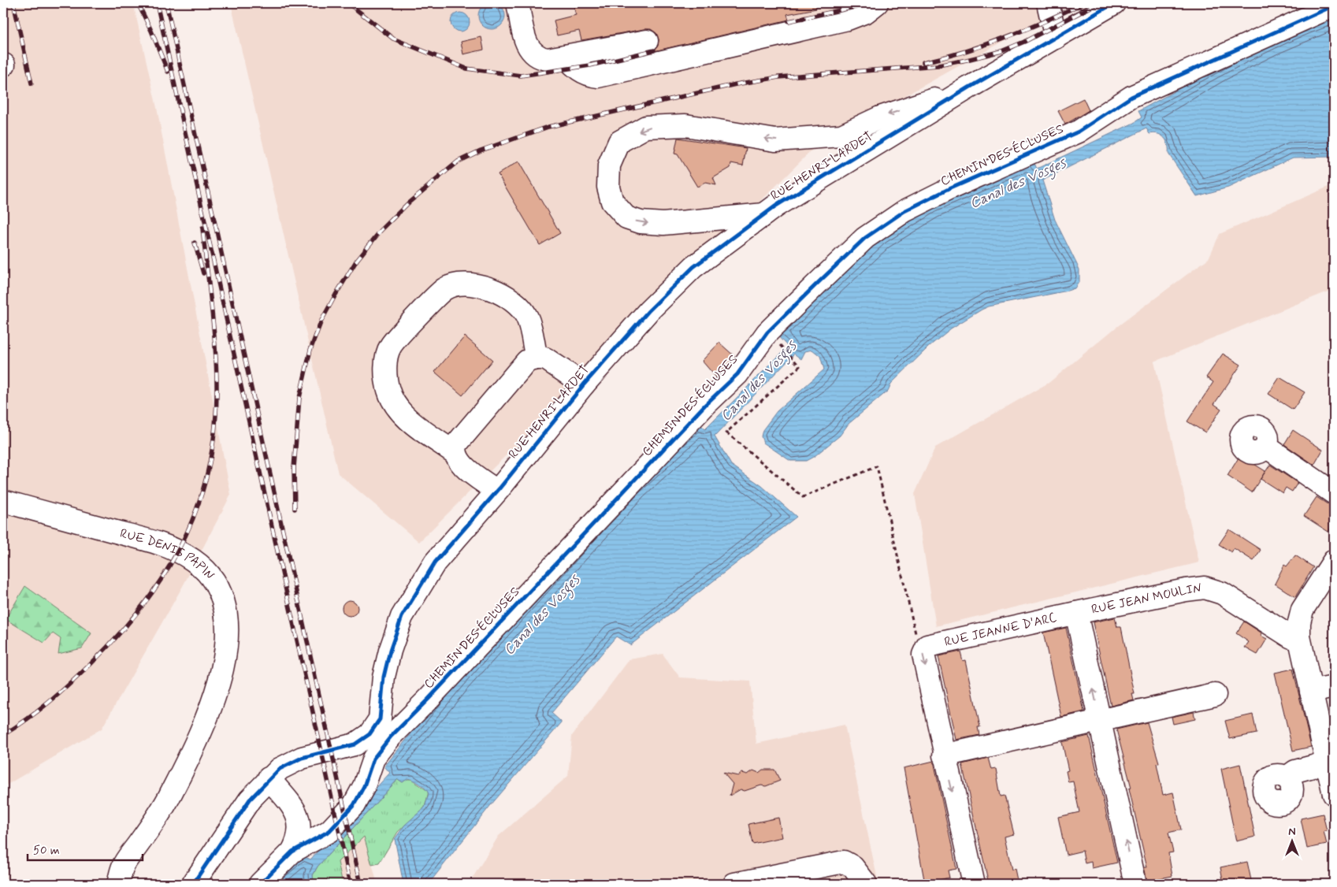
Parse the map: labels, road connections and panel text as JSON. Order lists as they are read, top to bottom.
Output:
{
  "streets": {
    "street": [
      "CHEMIN DES ÉCLUSES",
      "RUE HENRI LARDET",
      "RUE DENIS PAPIN",
      "RUE JEAN MOULIN",
      "RUE JEANNE D'ARC"
    ]
  },
  "crossings": [
    ["RUE JEAN MOULIN", "RUE JEANNE D'ARC"]
  ],
  "water": ["Canal des Vosges"],
  "scale_bar": "50 m",
  "north": "top"
}
